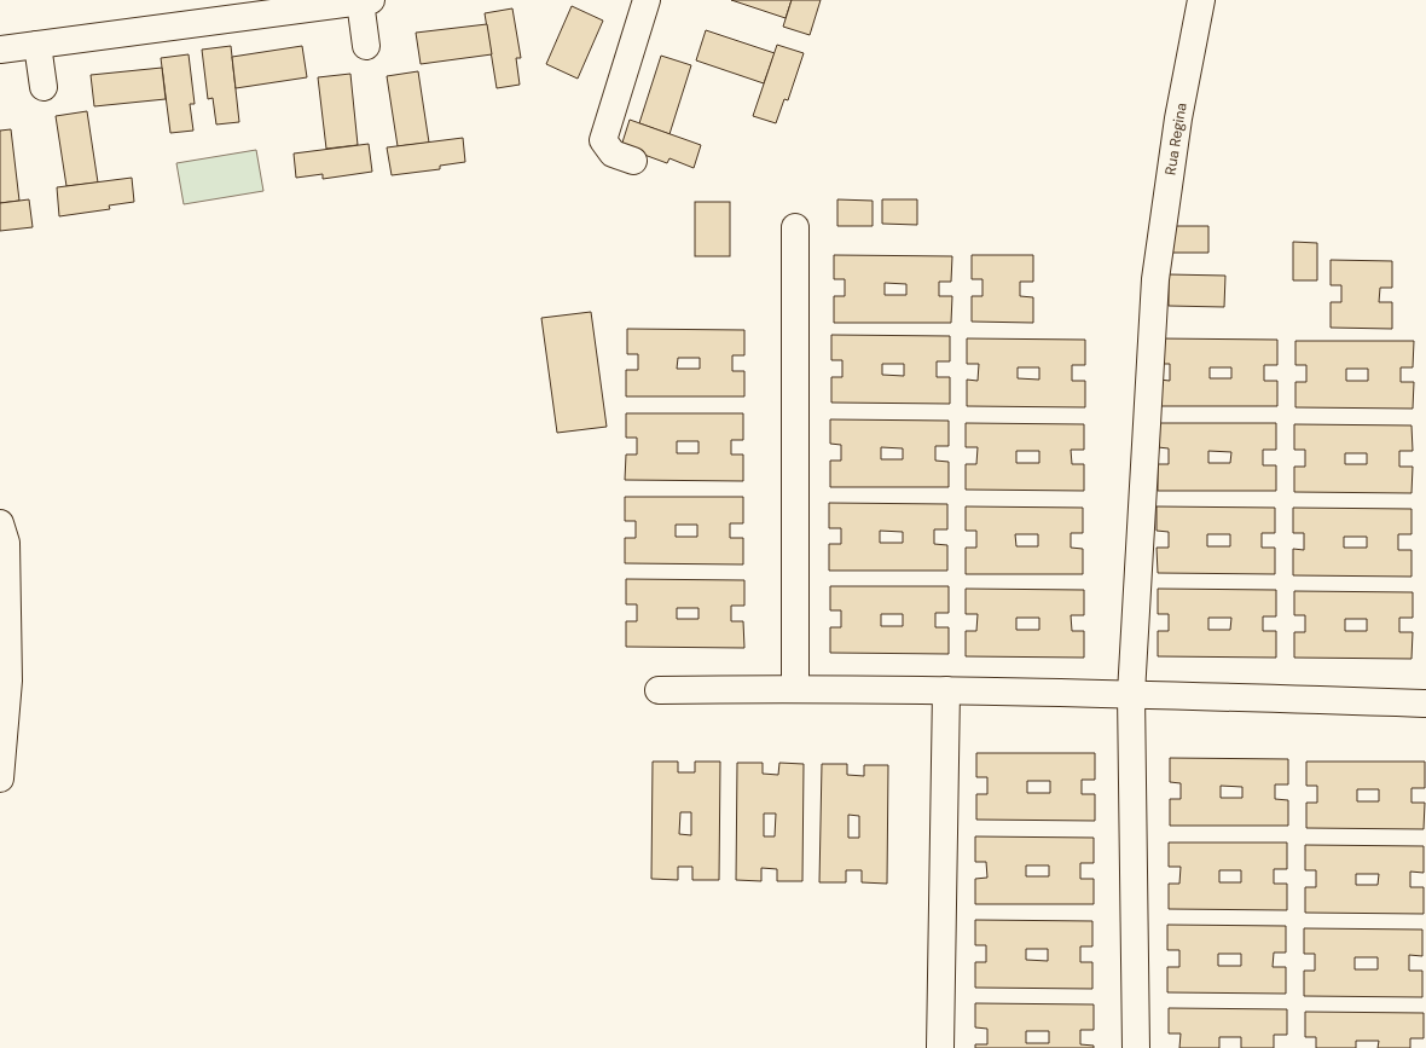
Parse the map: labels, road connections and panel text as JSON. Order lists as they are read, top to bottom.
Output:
{
  "streets": {
    "street": ["Rua Regina"]
  }
}
